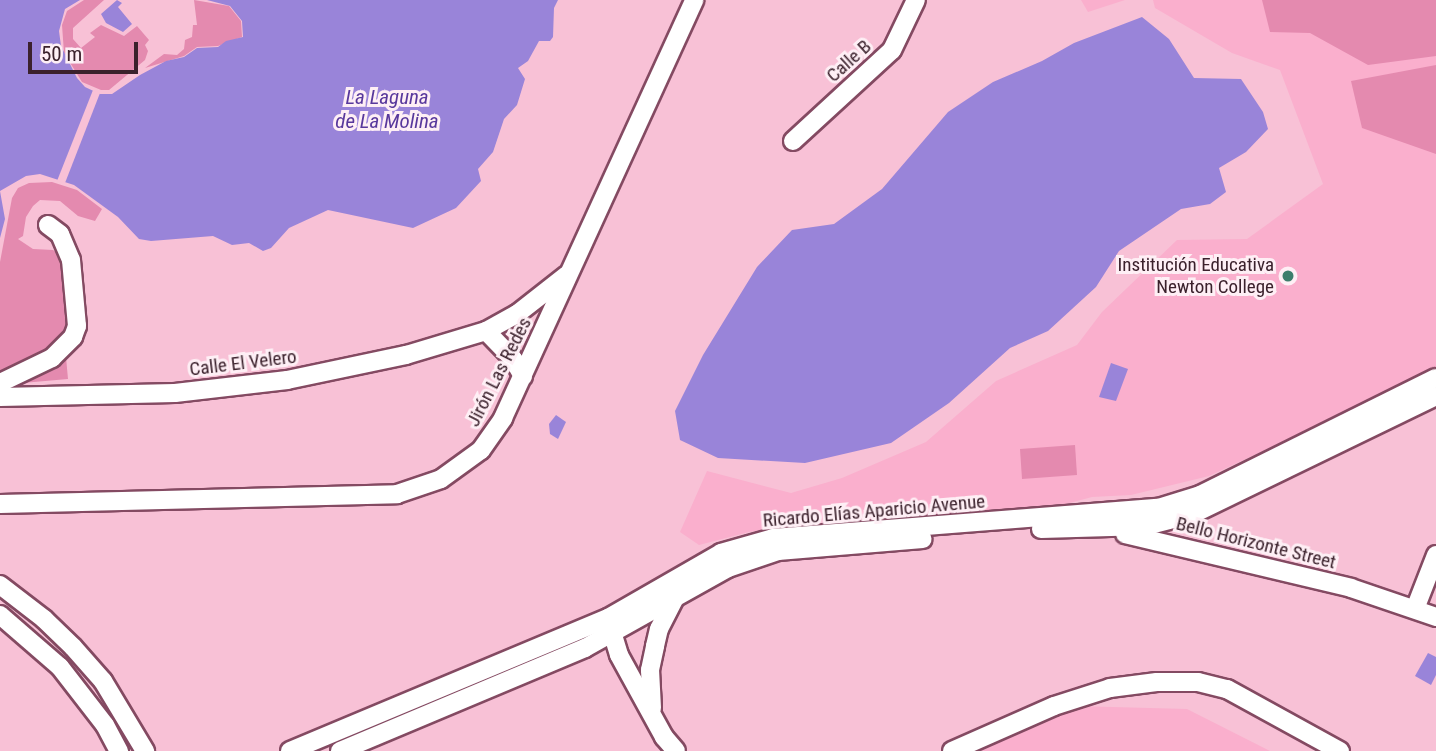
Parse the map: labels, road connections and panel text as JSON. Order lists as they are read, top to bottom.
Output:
{
  "streets": {
    "street": [
      "Calle B",
      "Calle El Velero",
      "Jirón Las Redes",
      "Ricardo Elías Aparicio Avenue",
      "Bello Horizonte Street"
    ]
  },
  "crossings": [
    ["Calle El Velero", "Jirón Las Redes"],
    ["Ricardo Elías Aparicio Avenue", "Bello Horizonte Street"]
  ],
  "water": ["La Laguna de La Molina"],
  "places": ["Institución Educativa Newton College"],
  "scale_bar": "50 m"
}
